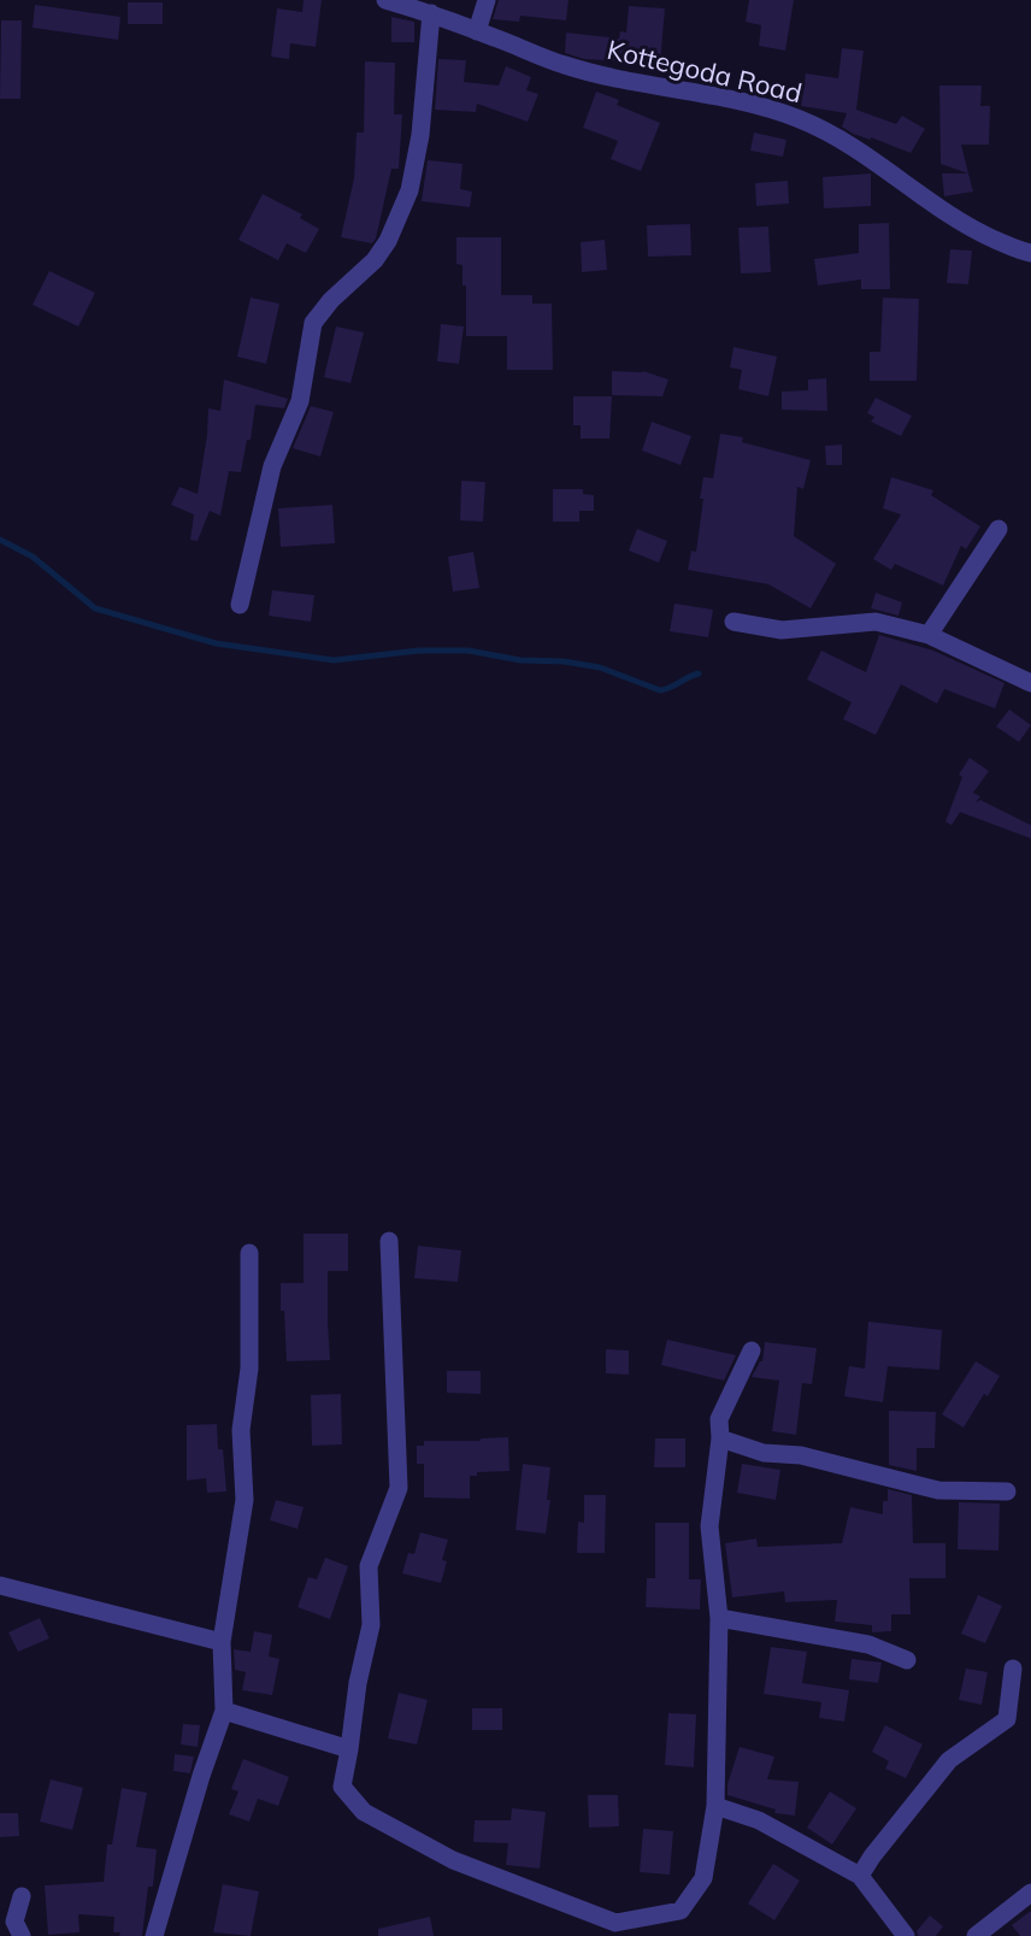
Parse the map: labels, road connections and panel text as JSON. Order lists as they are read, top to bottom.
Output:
{
  "streets": {
    "street": ["Kottegoda Road"]
  }
}
